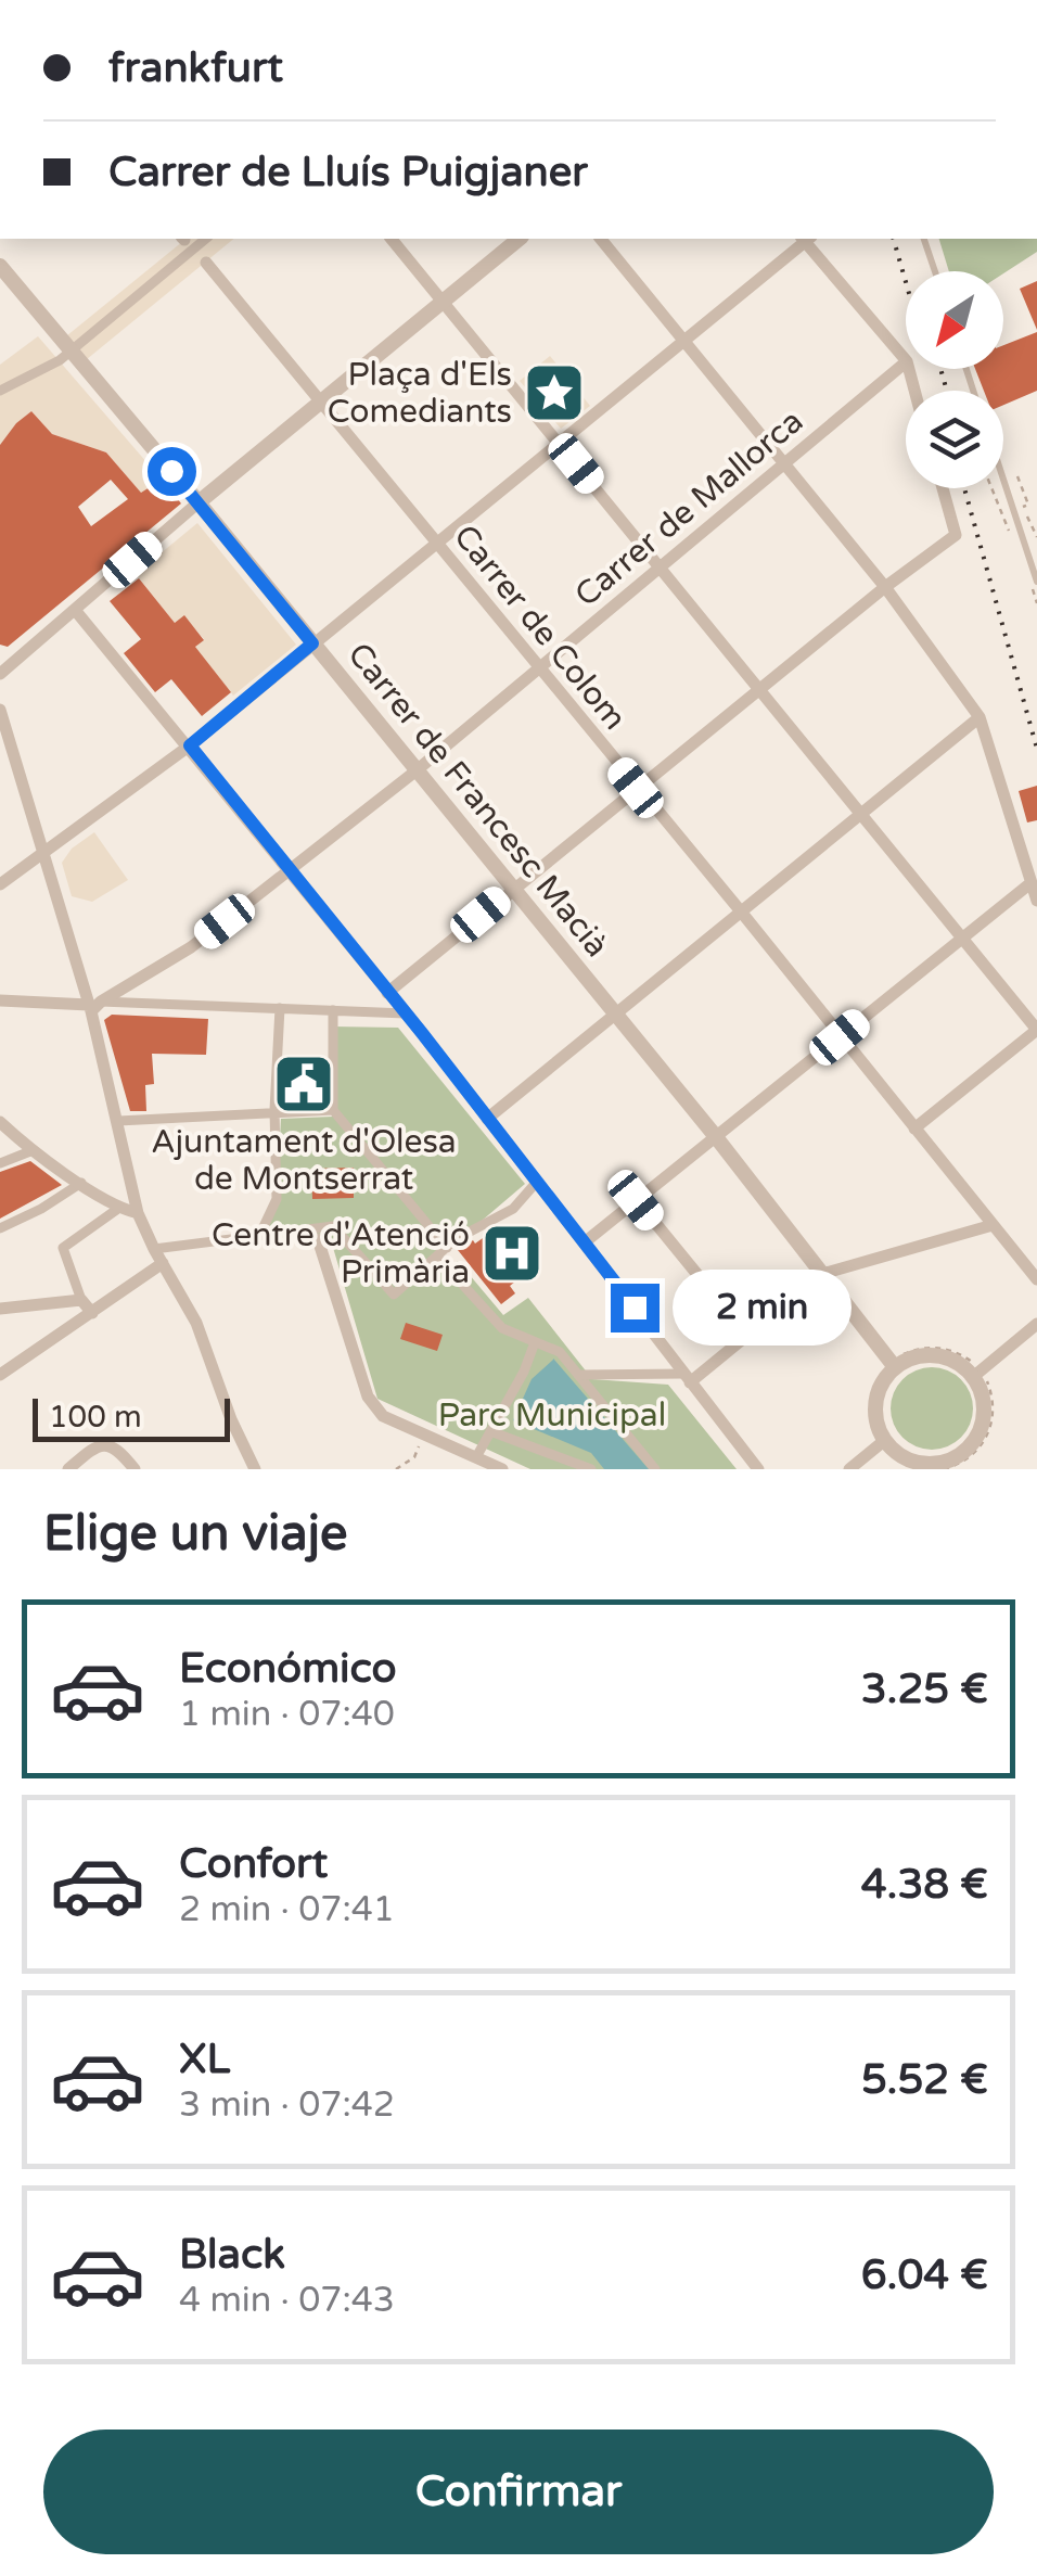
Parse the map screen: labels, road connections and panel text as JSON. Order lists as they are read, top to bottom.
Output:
{
  "streets": {
    "street": ["Carrer de Mallorca", "Carrer de Colom", "Carrer de Francesc Macià"]
  },
  "crossings": [
    ["Carrer de Mallorca", "Carrer de Colom"],
    ["Carrer de Mallorca", "Carrer de Francesc Macià"]
  ],
  "parks": ["Parc Municipal"],
  "places": {
    "place": ["Plaça d'Els Comediants"],
    "public building": ["Ajuntament d'Olesa de Montserrat"],
    "hospital": ["Centre d'Atenció Primària"]
  },
  "scale_bar": "100 m",
  "north": "bottom left",
  "page": {
    "banner": ["frankfurt", "Carrer de Lluís Puigjaner"],
    "bubble": "2 min",
    "scale": "100 m",
    "heading": "Elige un viaje",
    "list": [
      {
        "name": "Económico",
        "note": "1 min · 07:40",
        "value": "3.25 €"
      },
      {
        "name": "Confort",
        "note": "2 min · 07:41",
        "value": "4.38 €"
      },
      {
        "name": "XL",
        "note": "3 min · 07:42",
        "value": "5.52 €"
      },
      {
        "name": "Black",
        "note": "4 min · 07:43",
        "value": "6.04 €"
      }
    ],
    "buttons": "Confirmar"
  }
}
